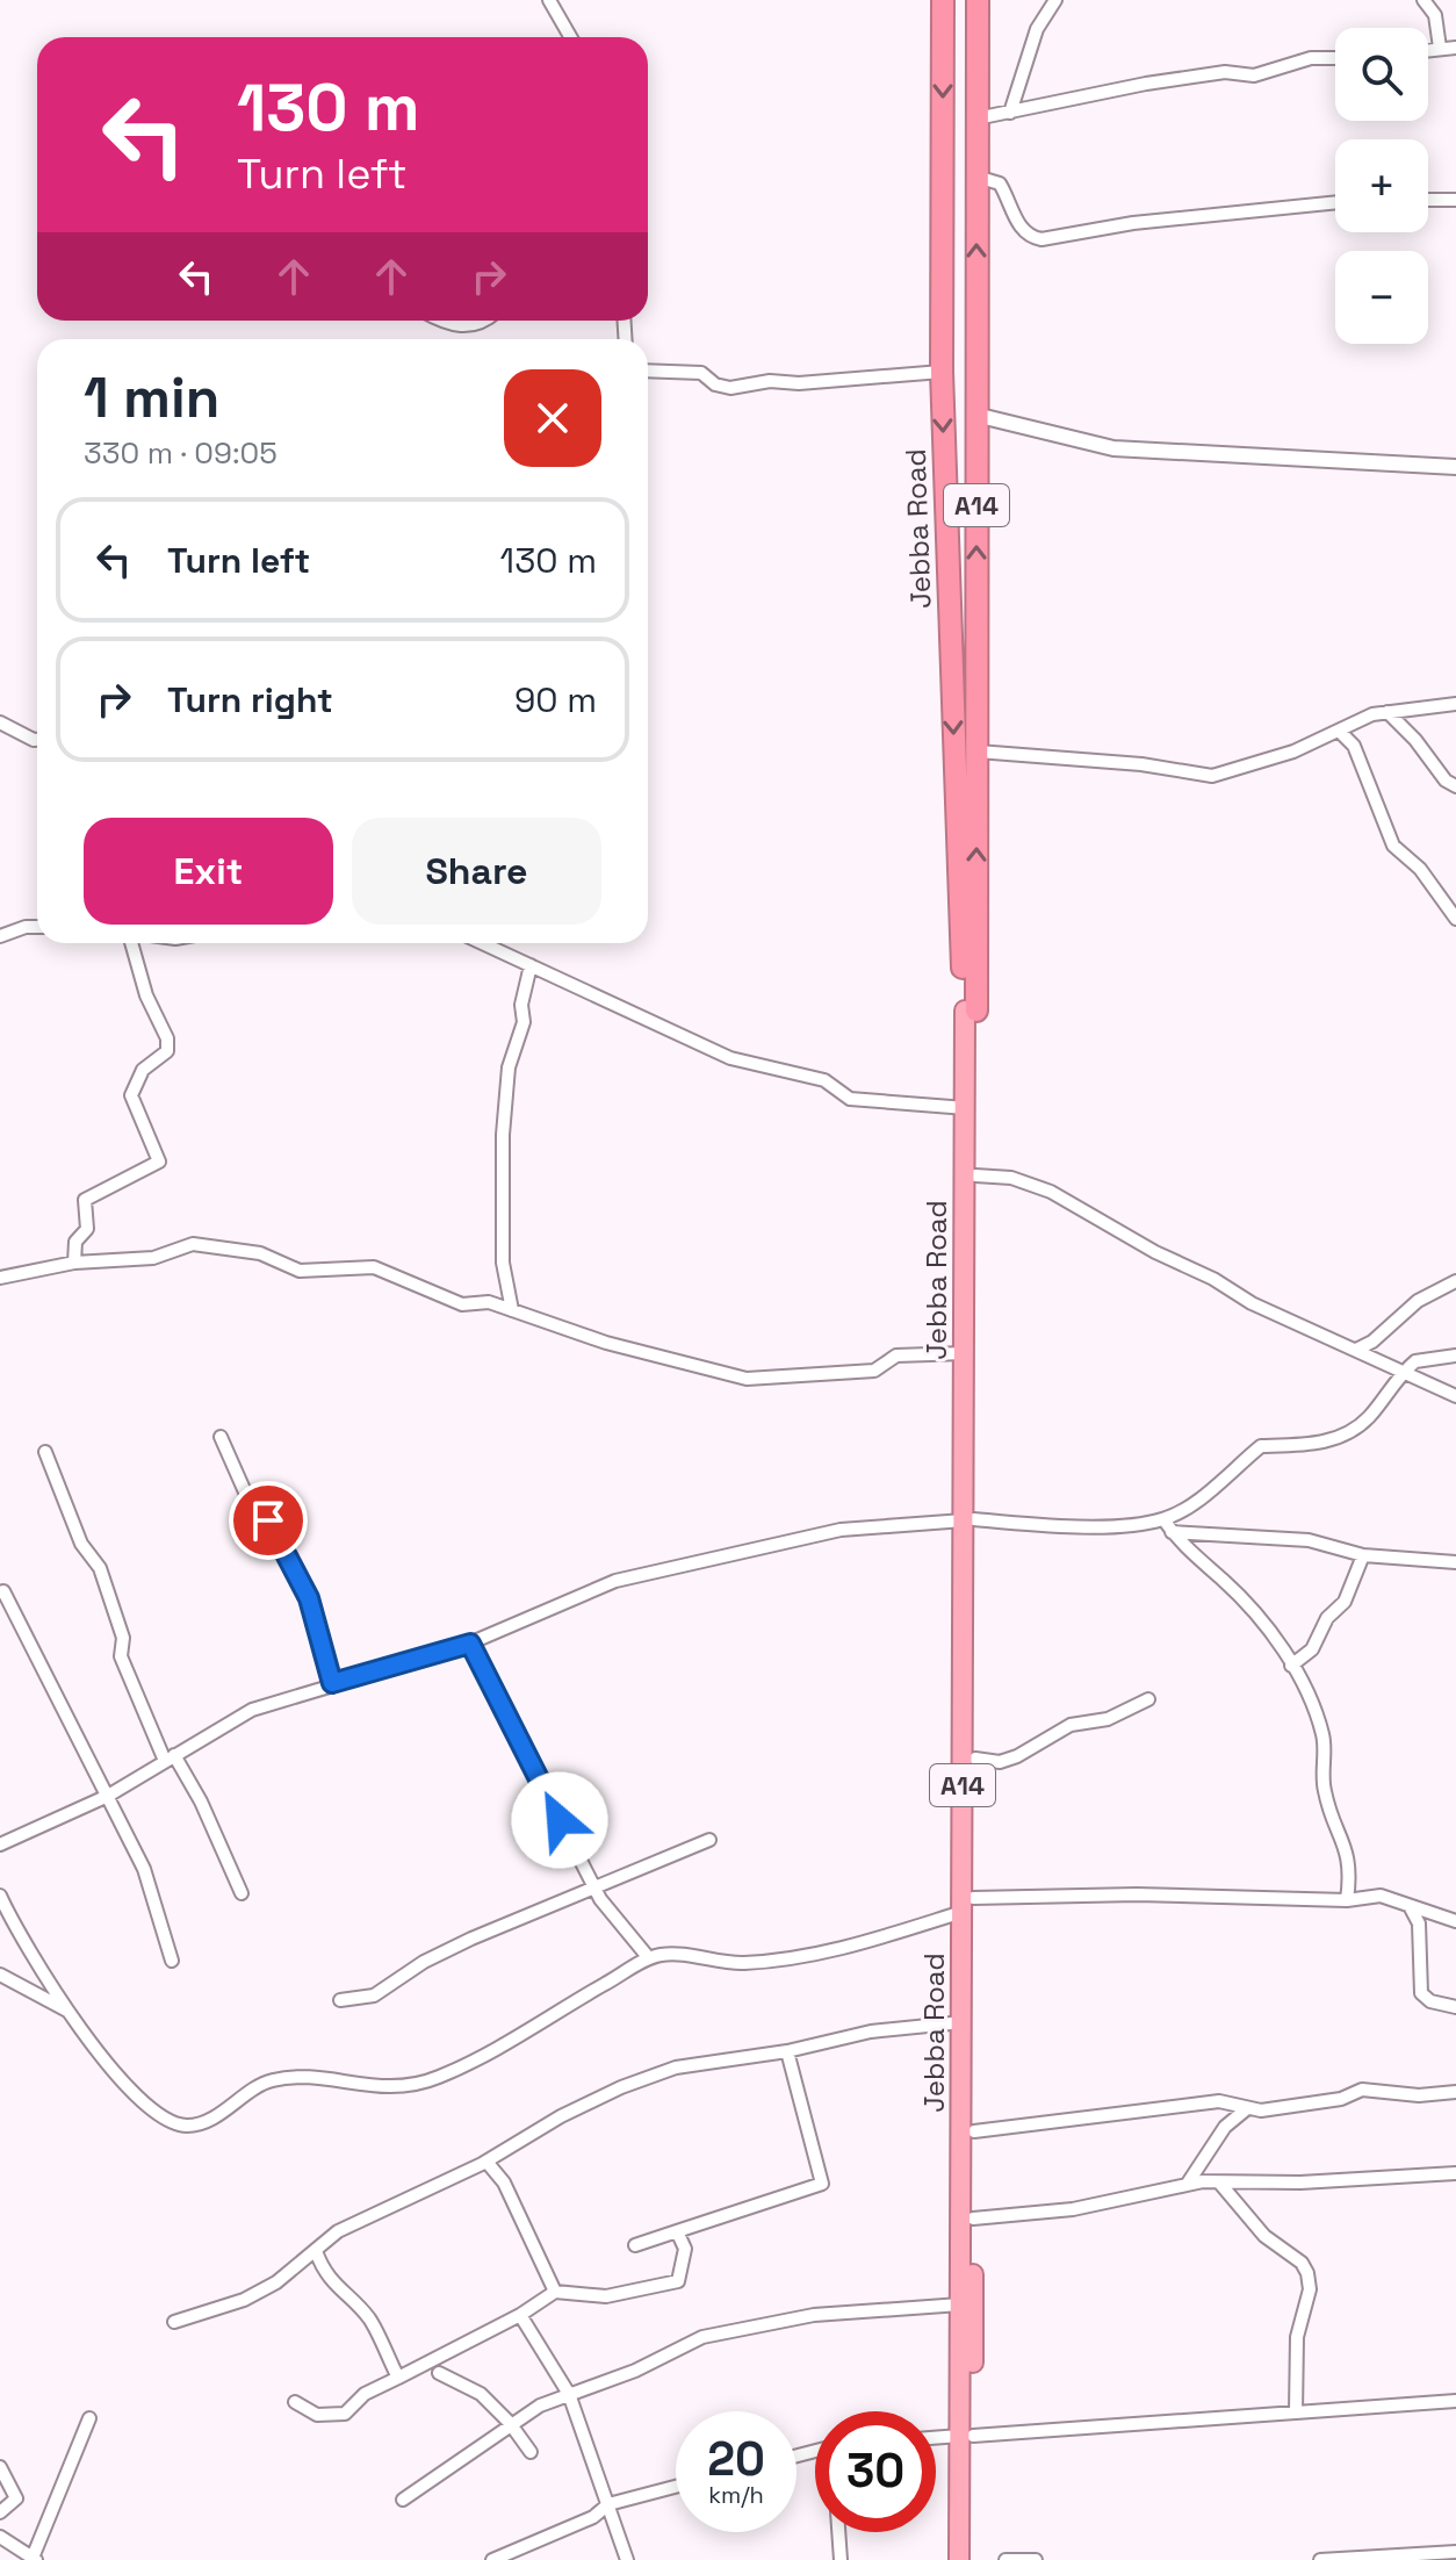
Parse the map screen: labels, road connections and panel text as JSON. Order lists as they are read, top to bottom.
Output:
{
  "streets": {
    "highway": ["A14", "Jebba Road"]
  },
  "page": {
    "map_buttons": ["+", "−"],
    "turn": ["130 m", "Turn left"],
    "heading": ["1 min", "330 m · 09:05"],
    "list": [
      {
        "name": "Turn left",
        "value": "130 m"
      },
      {
        "name": "Turn right",
        "value": "90 m"
      }
    ],
    "buttons": ["Exit", "Share"],
    "speed": "20 km/h",
    "limit": "30"
  }
}
